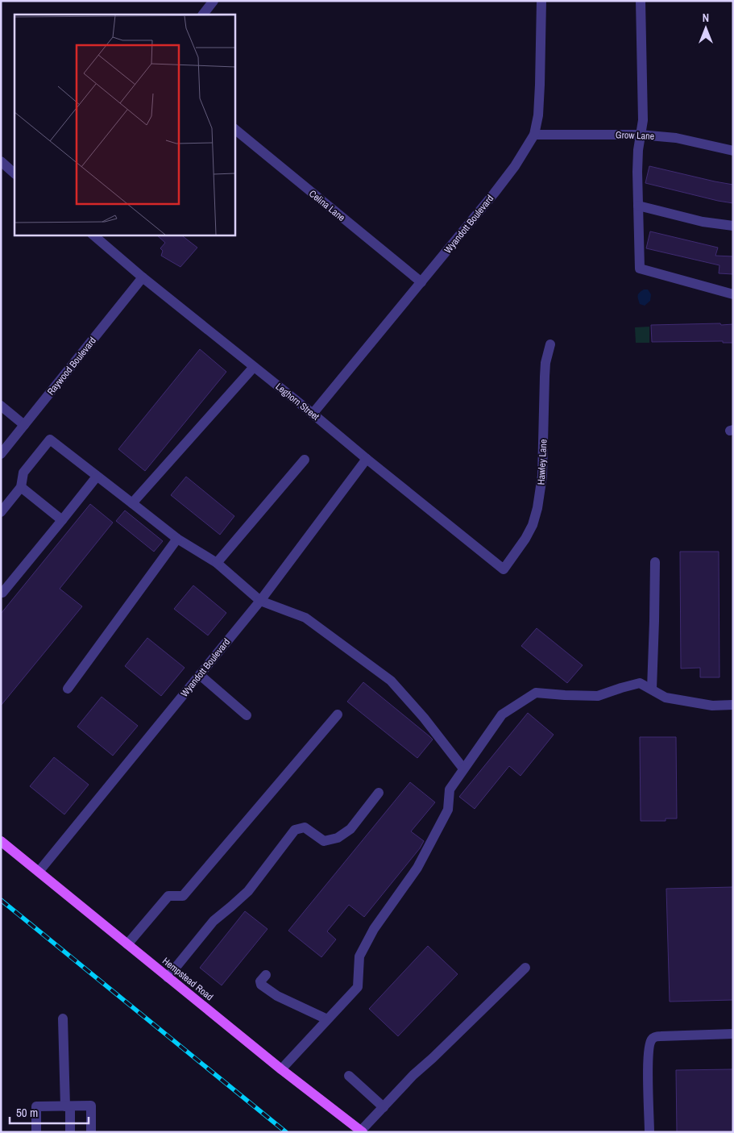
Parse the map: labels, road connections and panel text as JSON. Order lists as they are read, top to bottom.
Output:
{
  "streets": {
    "main road": ["Hempstead Road"],
    "street": [
      "Grow Lane",
      "Celina Lane",
      "Wyandott Boulevard",
      "Raywood Boulevard",
      "Leghorn Street",
      "Hawley Lane"
    ]
  },
  "crossings": [
    ["Grow Lane", "Wyandott Boulevard"],
    ["Celina Lane", "Wyandott Boulevard"],
    ["Wyandott Boulevard", "Leghorn Street"],
    ["Wyandott Boulevard", "Hempstead Road"],
    ["Raywood Boulevard", "Leghorn Street"],
    ["Leghorn Street", "Hawley Lane"]
  ],
  "scale_bar": "50 m",
  "north": "top"
}
